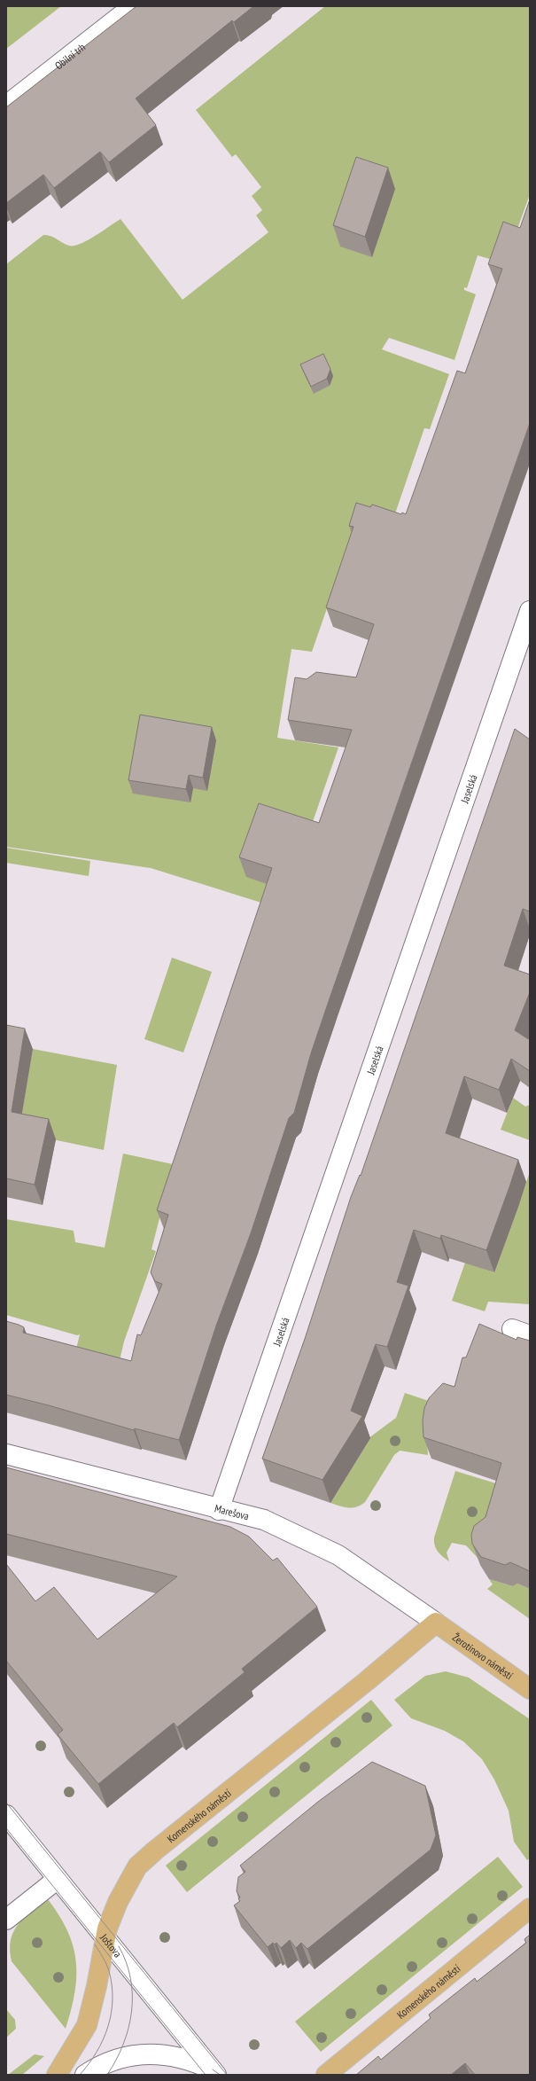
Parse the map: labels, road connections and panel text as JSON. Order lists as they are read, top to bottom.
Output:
{
  "streets": {
    "main road": ["Žerotínovo náměstí", "Komenského náměstí"],
    "street": [
      "Obilní trh",
      "Jaselská",
      "Marešova",
      "Joštova"
    ]
  },
  "crossings": [
    ["Jaselská", "Marešova"],
    ["Marešova", "Žerotínovo náměstí"],
    ["Marešova", "Komenského náměstí"],
    ["Žerotínovo náměstí", "Komenského náměstí"],
    ["Komenského náměstí", "Joštova"]
  ]
}
